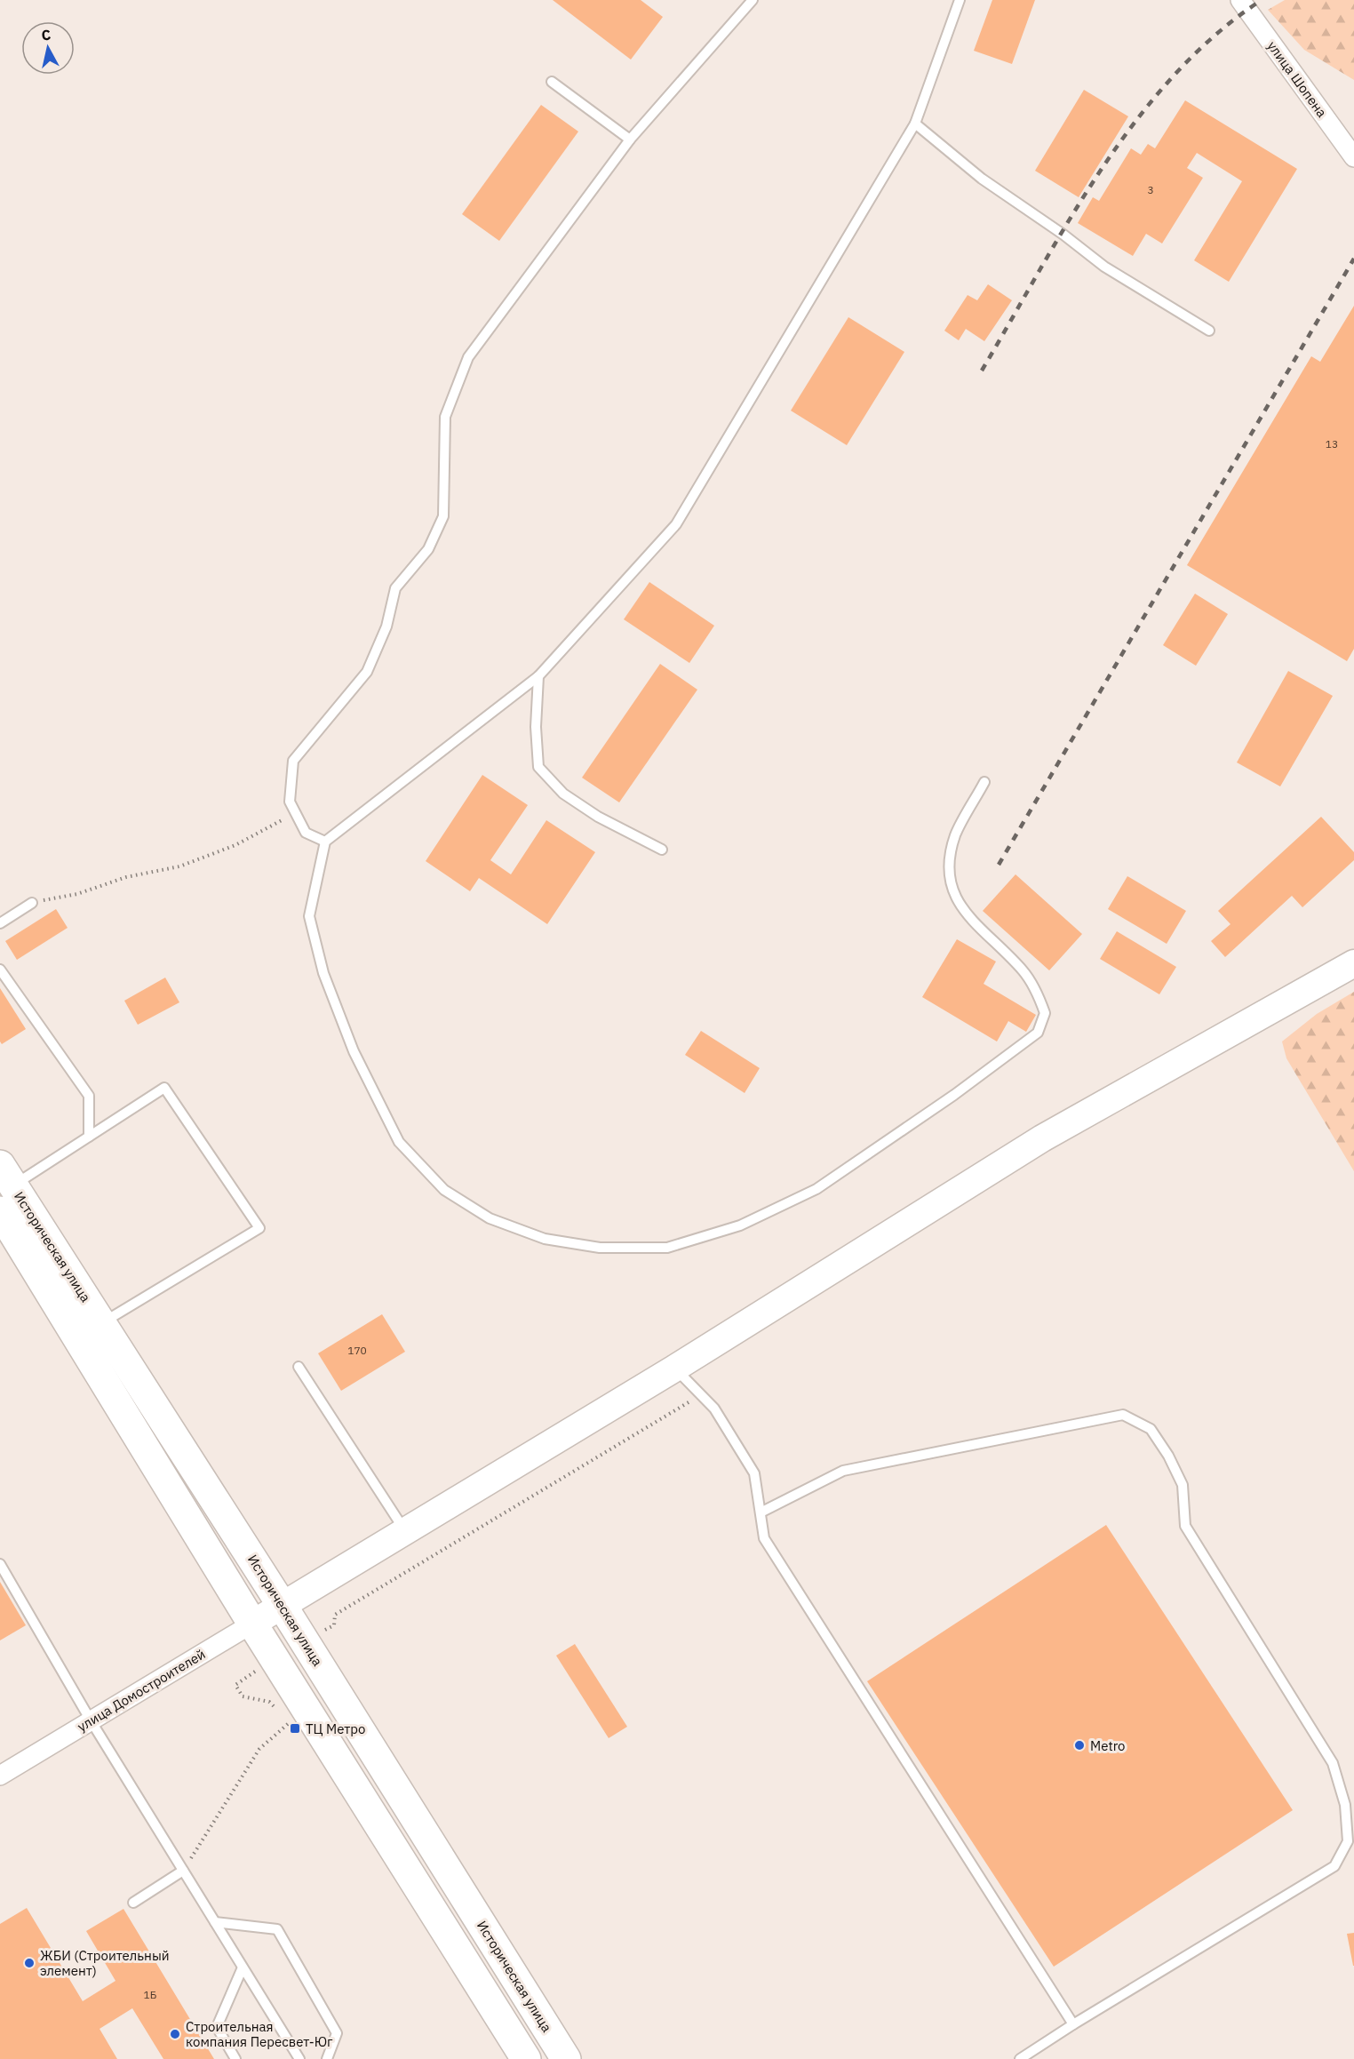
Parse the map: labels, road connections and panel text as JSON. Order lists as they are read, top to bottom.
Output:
{
  "streets": {
    "highway": ["Историческая улица"],
    "main road": ["улица Домостроителей"],
    "street": ["улица Шопена"]
  },
  "crossings": [
    ["Историческая улица", "улица Домостроителей"]
  ],
  "places": {
    "transit": ["ТЦ Метро"],
    "other": ["Metro", "ЖБИ (Строительный элемент)", "Строительная компания Пересвет-Юг"]
  },
  "house_numbers": [
    "3",
    "13",
    "170",
    "1Б"
  ],
  "north": "top"
}
